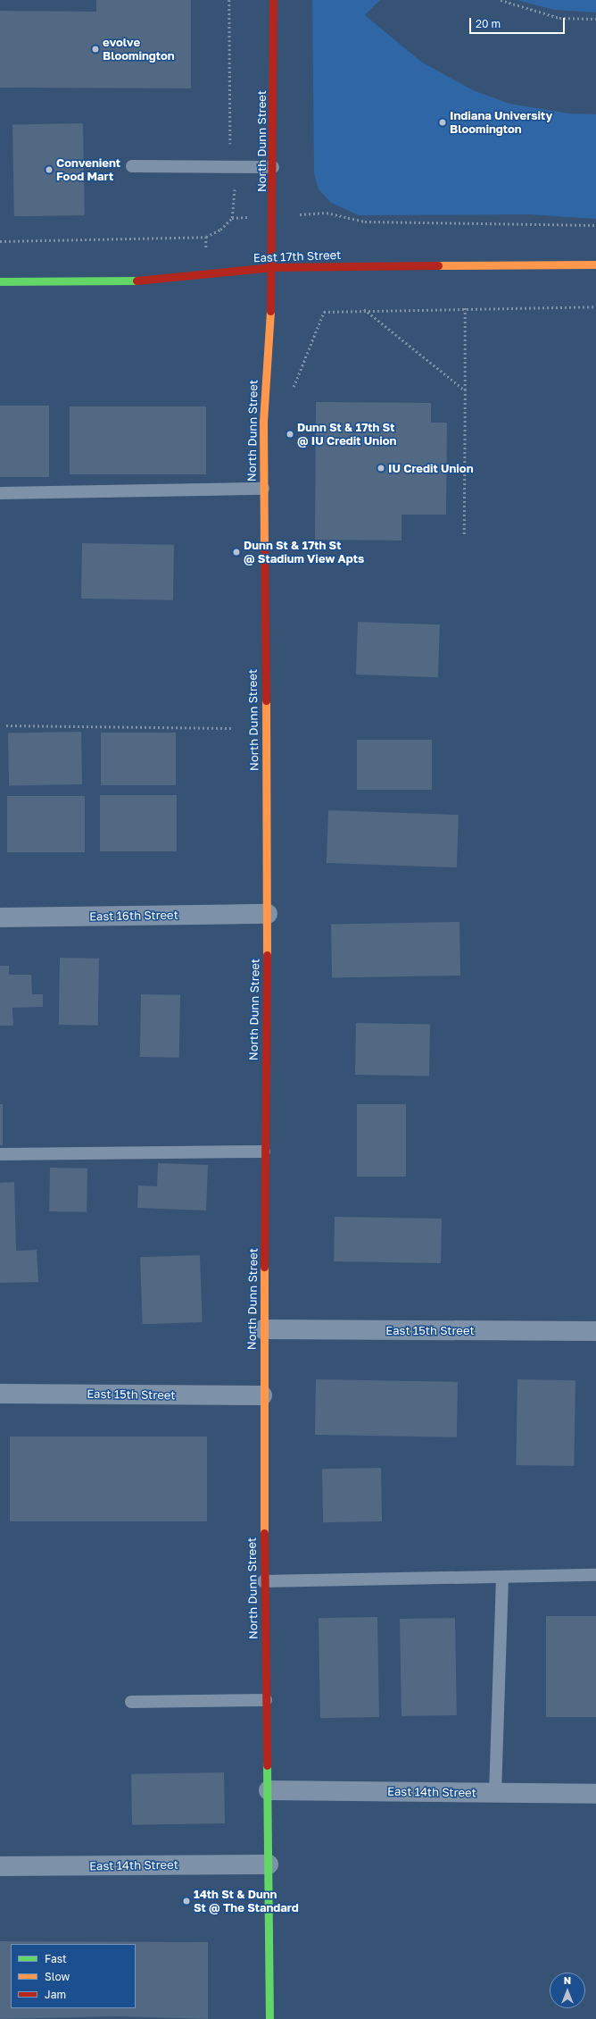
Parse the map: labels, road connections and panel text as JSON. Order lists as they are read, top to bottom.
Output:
{
  "streets": {
    "street": [
      "North Dunn Street",
      "East 17th Street",
      "East 16th Street",
      "East 15th Street",
      "East 14th Street"
    ]
  },
  "crossings": [
    ["North Dunn Street", "East 17th Street"],
    ["North Dunn Street", "East 16th Street"],
    ["North Dunn Street", "East 15th Street"],
    ["North Dunn Street", "East 14th Street"]
  ],
  "places": [
    "evolve Bloomington",
    "Indiana University Bloomington",
    "Convenient Food Mart",
    "Dunn St & 17th St @ IU Credit Union",
    "IU Credit Union",
    "Dunn St & 17th St @ Stadium View Apts",
    "14th St & Dunn St @ The Standard"
  ],
  "legend": ["Fast", "Slow", "Jam"],
  "scale_bar": "20 m",
  "north": "top"
}
